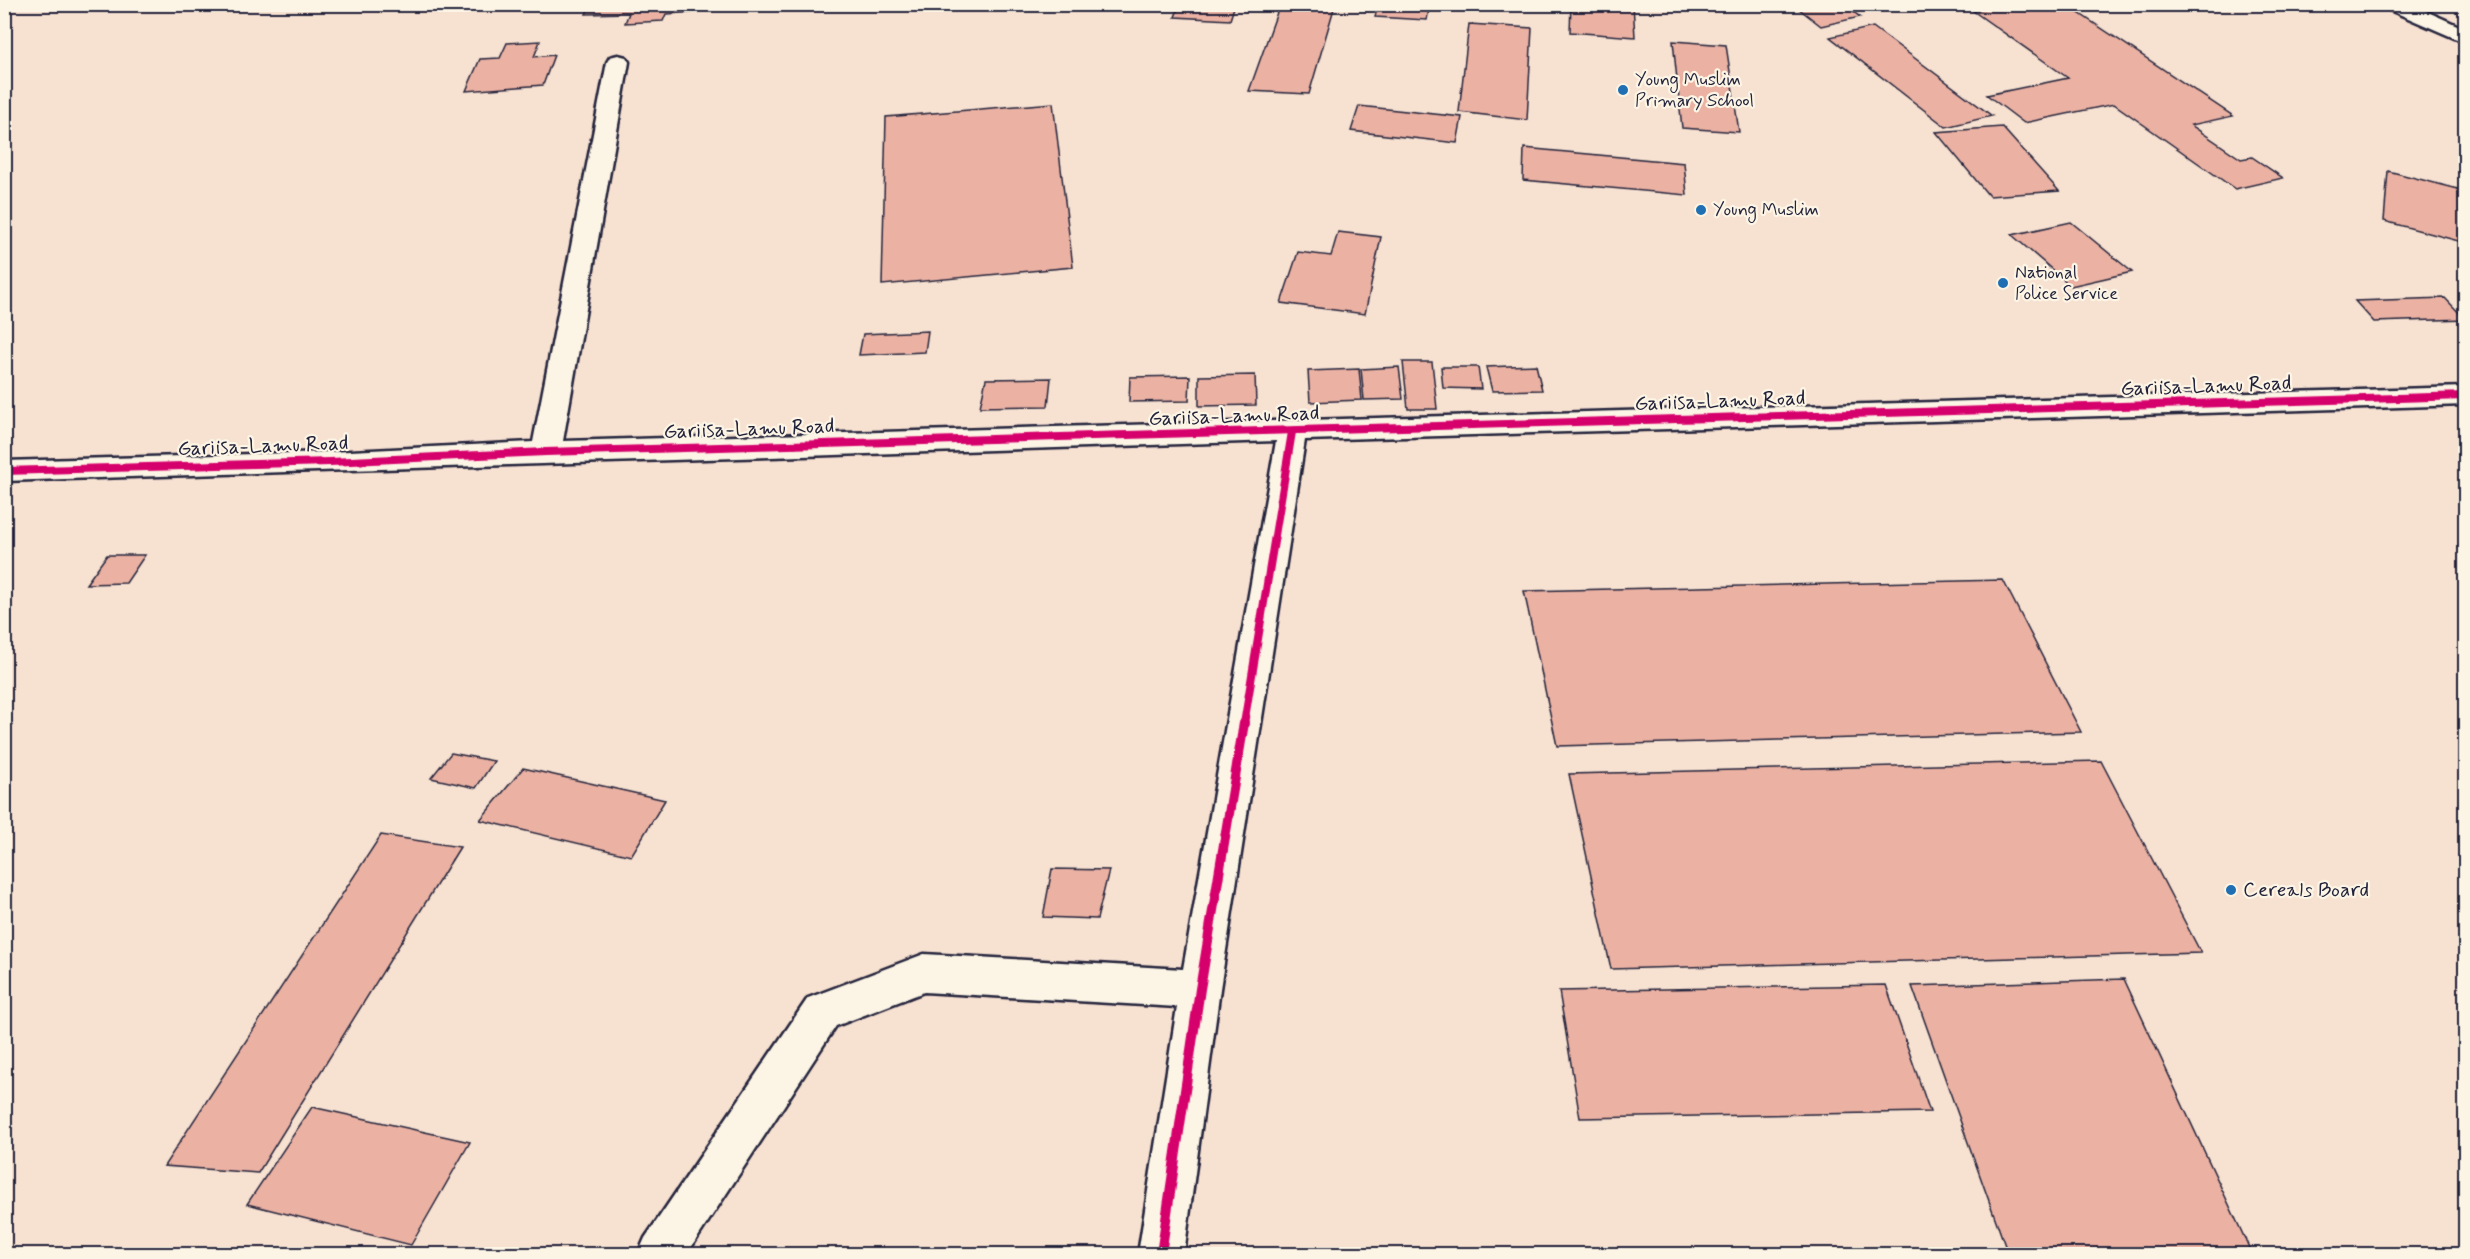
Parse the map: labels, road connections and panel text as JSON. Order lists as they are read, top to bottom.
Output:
{
  "streets": {
    "street": ["Gariisa-Lamu Road"]
  },
  "places": [
    "Young Muslim Primary School",
    "Young Muslim",
    "National Police Service",
    "Cereals Board"
  ]
}
